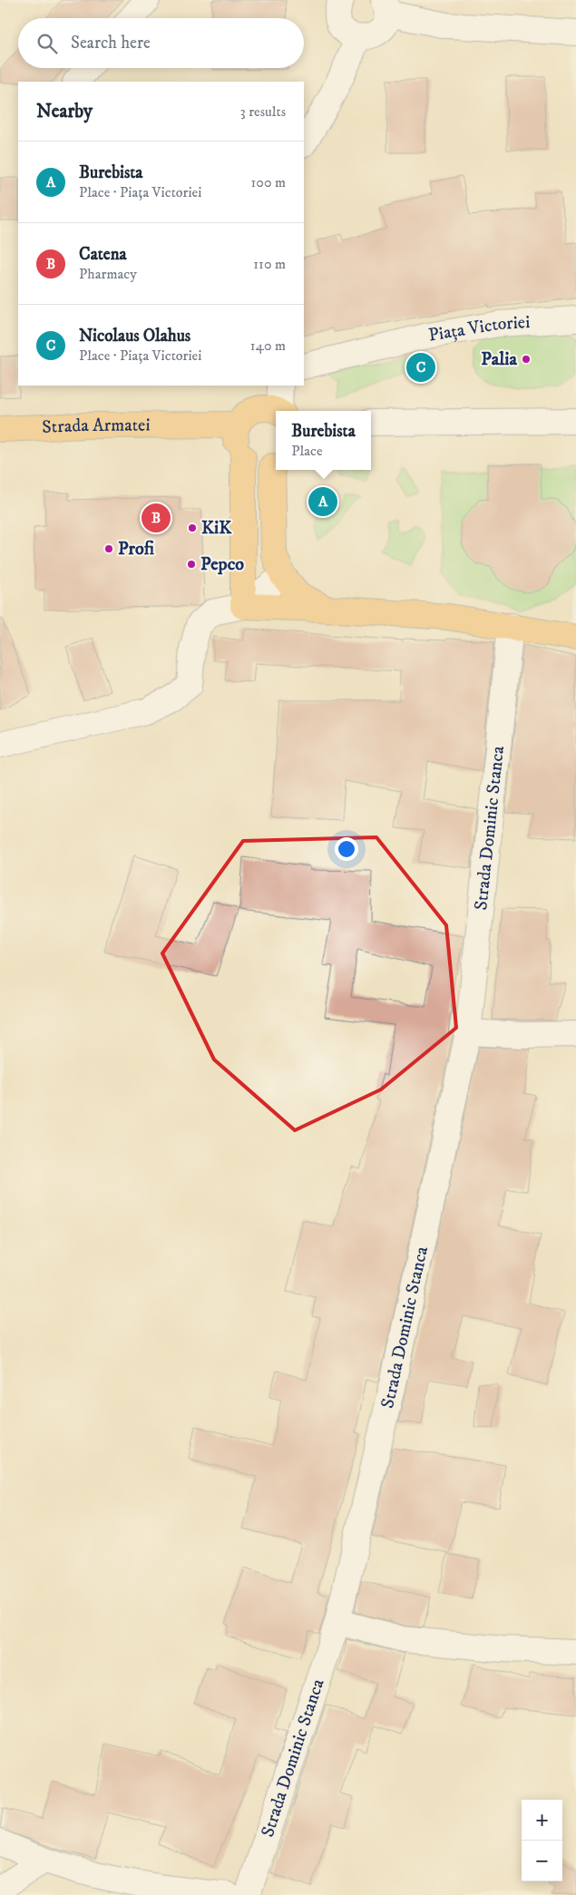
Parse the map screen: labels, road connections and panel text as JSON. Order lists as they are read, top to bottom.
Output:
{
  "streets": {
    "main road": ["Strada Armatei"],
    "street": ["Piața Victoriei", "Strada Dominic Stanca"]
  },
  "places": [
    "Palia",
    "KiK",
    "Profi",
    "Pepco"
  ],
  "page": {
    "search": "Search here",
    "heading": ["Nearby", "3 results"],
    "list": [
      {
        "mark": "A",
        "name": "Burebista",
        "note": "Place · Piața Victoriei",
        "value": "100 m"
      },
      {
        "mark": "B",
        "name": "Catena",
        "note": "Pharmacy",
        "value": "110 m"
      },
      {
        "mark": "C",
        "name": "Nicolaus Olahus",
        "note": "Place · Piața Victoriei",
        "value": "140 m"
      }
    ],
    "pins": ["C", "A", "B"],
    "popup": ["Burebista", "Place"],
    "map_buttons": ["+", "−"]
  }
}
